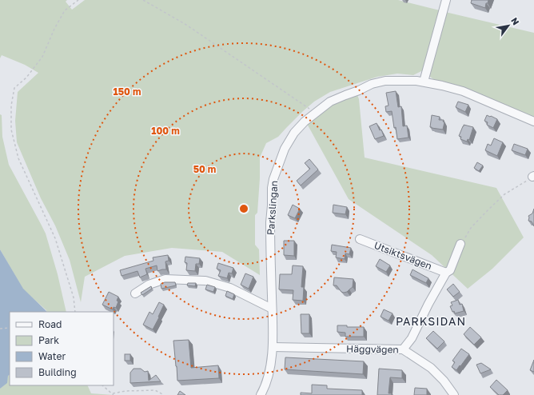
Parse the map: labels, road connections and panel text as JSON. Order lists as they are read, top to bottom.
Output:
{
  "streets": {
    "street": ["Parkslingan", "Utsiktsvägen", "Häggvägen"]
  },
  "crossings": [
    ["Parkslingan", "Häggvägen"]
  ],
  "districts": ["PARKSIDAN"],
  "legend": [
    "Road",
    "Park",
    "Water",
    "Building"
  ],
  "north": "top right",
  "rings": ["150 m", "100 m", "50 m"]
}
